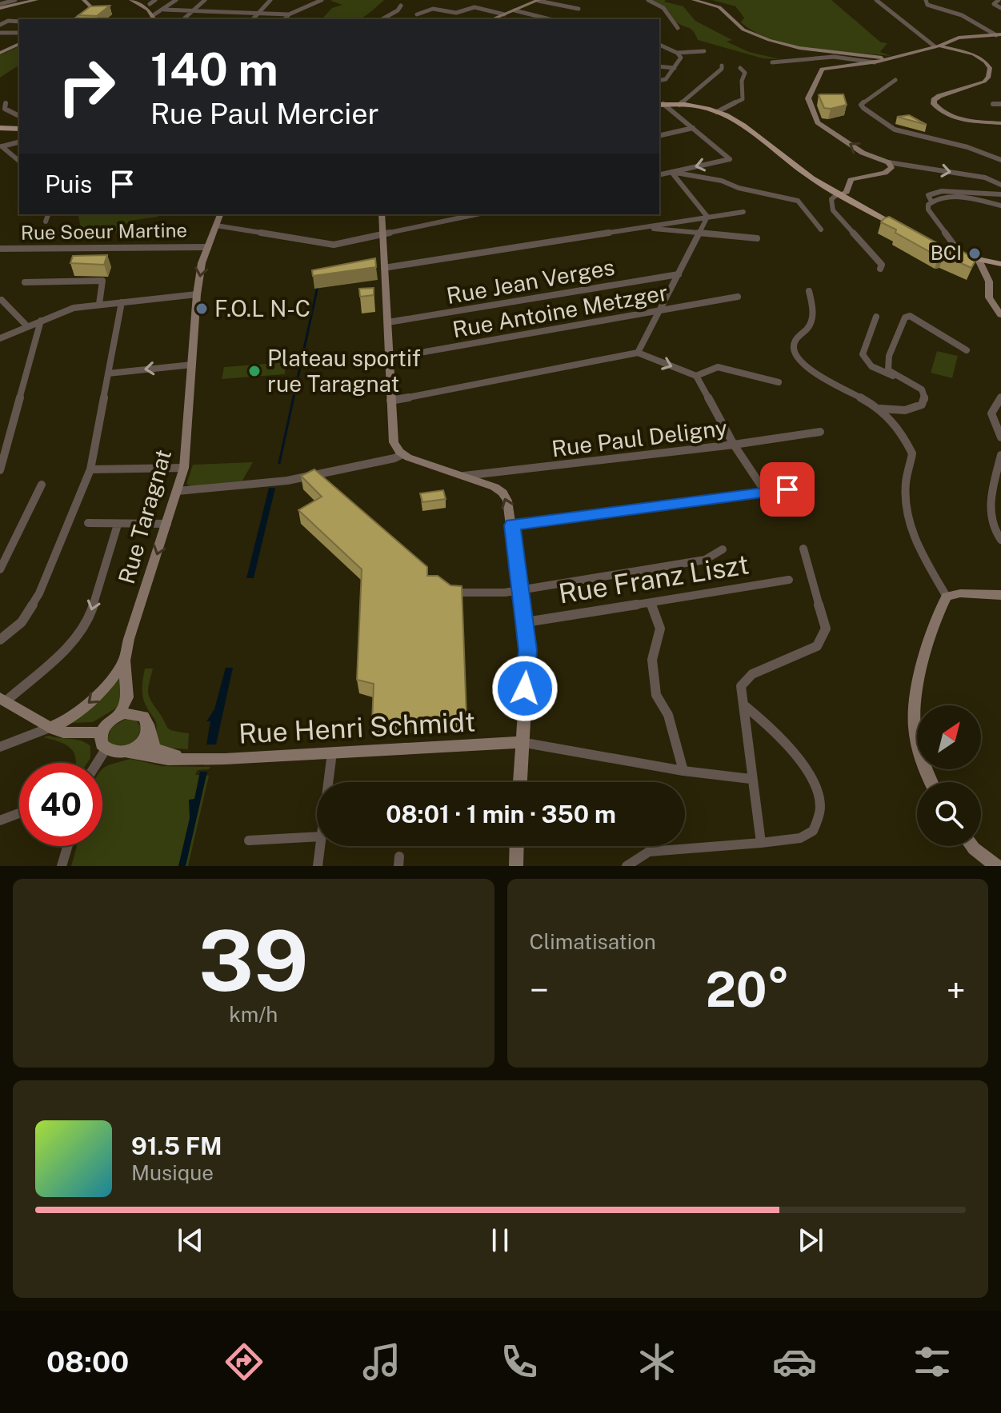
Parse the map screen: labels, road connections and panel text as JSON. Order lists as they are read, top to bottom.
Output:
{
  "streets": {
    "street": [
      "Rue Soeur Martine",
      "Rue Jean Verges",
      "Rue Antoine Metzger",
      "Rue Paul Deligny",
      "Rue Taragnat",
      "Rue Franz Liszt",
      "Rue Henri Schmidt"
    ]
  },
  "crossings": [
    ["Rue Soeur Martine", "Rue Taragnat"],
    ["Rue Taragnat", "Rue Henri Schmidt"]
  ],
  "places": ["BCI", "F.O.L N-C", "Plateau sportif rue Taragnat"],
  "north": "top right",
  "page": {
    "turn": ["140 m", "Rue Paul Mercier"],
    "then": "Puis",
    "limit": "40",
    "trip": "08:01 · 1 min · 350 m",
    "tile": [
      ["39", "km/h"],
      "Climatisation"
    ],
    "heat": ["−", "20°", "+"],
    "song": ["91.5 FM", "Musique"],
    "tabs": "08:00"
  }
}
